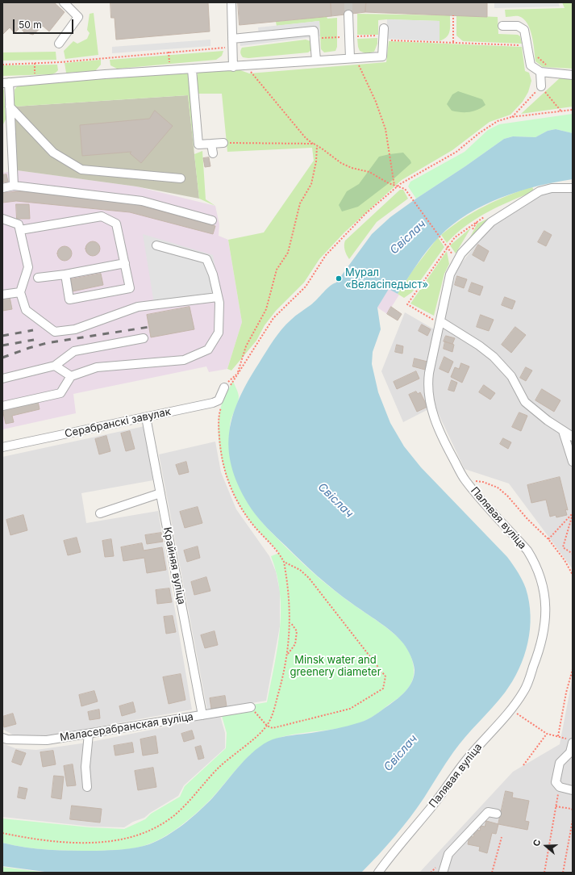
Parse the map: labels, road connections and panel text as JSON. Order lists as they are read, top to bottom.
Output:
{
  "streets": {
    "street": [
      "Серабранскі завулак",
      "Палявая вуліца",
      "Крайняя вуліца",
      "Маласерабранская вуліца"
    ]
  },
  "crossings": [
    ["Серабранскі завулак", "Крайняя вуліца"],
    ["Крайняя вуліца", "Маласерабранская вуліца"]
  ],
  "water": ["Свіслач"],
  "parks": ["Minsk water and greenery diameter"],
  "places": ["Мурал «Веласіпедыст»"],
  "scale_bar": "50 m",
  "north": "left"
}
